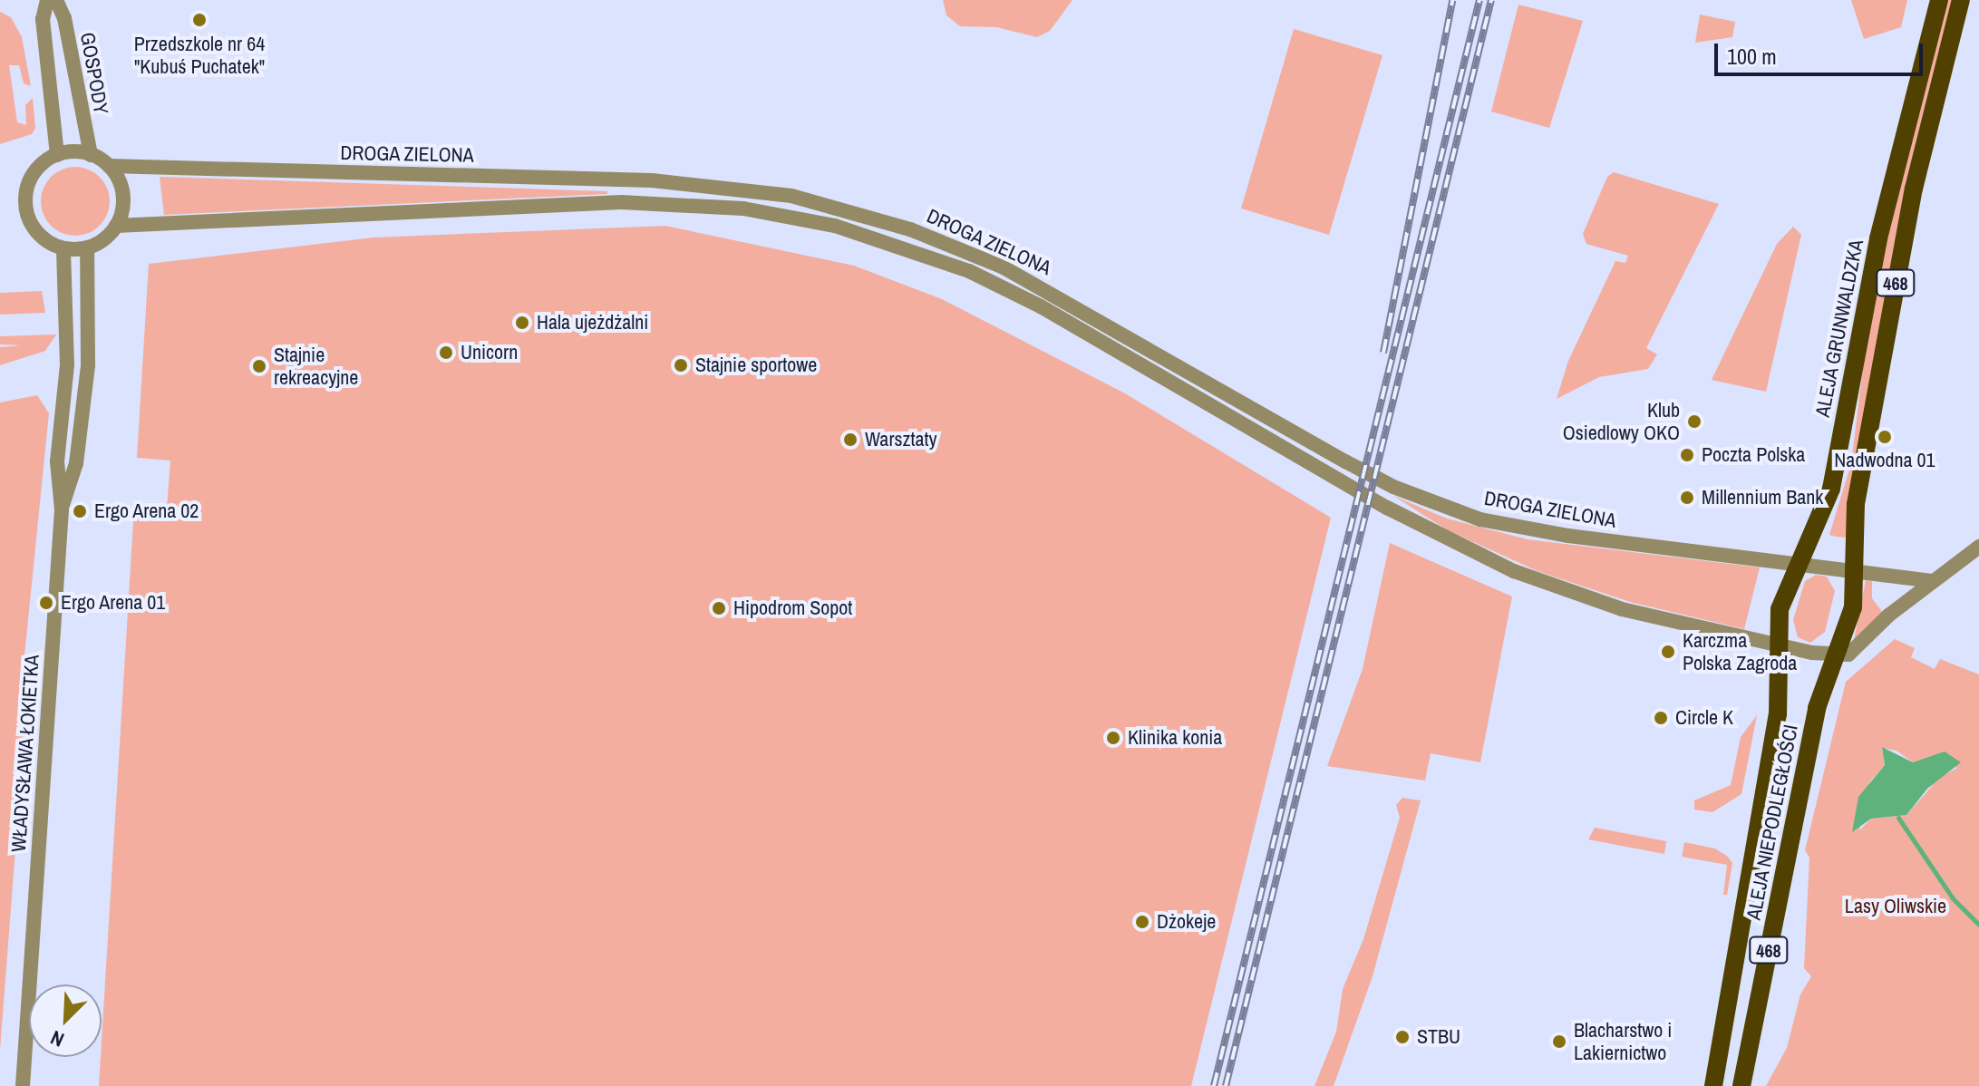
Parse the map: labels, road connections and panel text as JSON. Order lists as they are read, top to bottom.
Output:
{
  "streets": {
    "main road": ["468", "ALEJA GRUNWALDZKA", "ALEJA NIEPODLEGŁOŚCI"],
    "street": ["GOSPODY", "DROGA ZIELONA", "WŁADYSŁAWA ŁOKIETKA"]
  },
  "crossings": [
    ["GOSPODY", "DROGA ZIELONA"],
    ["GOSPODY", "WŁADYSŁAWA ŁOKIETKA"],
    ["DROGA ZIELONA", "468"],
    ["DROGA ZIELONA", "ALEJA GRUNWALDZKA"],
    ["DROGA ZIELONA", "WŁADYSŁAWA ŁOKIETKA"],
    ["DROGA ZIELONA", "ALEJA NIEPODLEGŁOŚCI"],
    ["468", "ALEJA NIEPODLEGŁOŚCI"],
    ["ALEJA GRUNWALDZKA", "ALEJA NIEPODLEGŁOŚCI"]
  ],
  "parks": ["Lasy Oliwskie"],
  "places": [
    "Przedszkole nr 64 \"Kubuś Puchatek\"",
    "Hala ujeżdżalni",
    "Unicorn",
    "Stajnie sportowe",
    "Stajnie rekreacyjne",
    "Klub Osiedlowy OKO",
    "Nadwodna 01",
    "Warsztaty",
    "Poczta Polska",
    "Millennium Bank",
    "Ergo Arena 02",
    "Ergo Arena 01",
    "Hipodrom Sopot",
    "Karczma Polska Zagroda",
    "Circle K",
    "Klinika konia",
    "Dżokeje",
    "STBU",
    "Blacharstwo i Lakiernictwo"
  ],
  "scale_bar": "100 m",
  "north": "bottom left"
}
